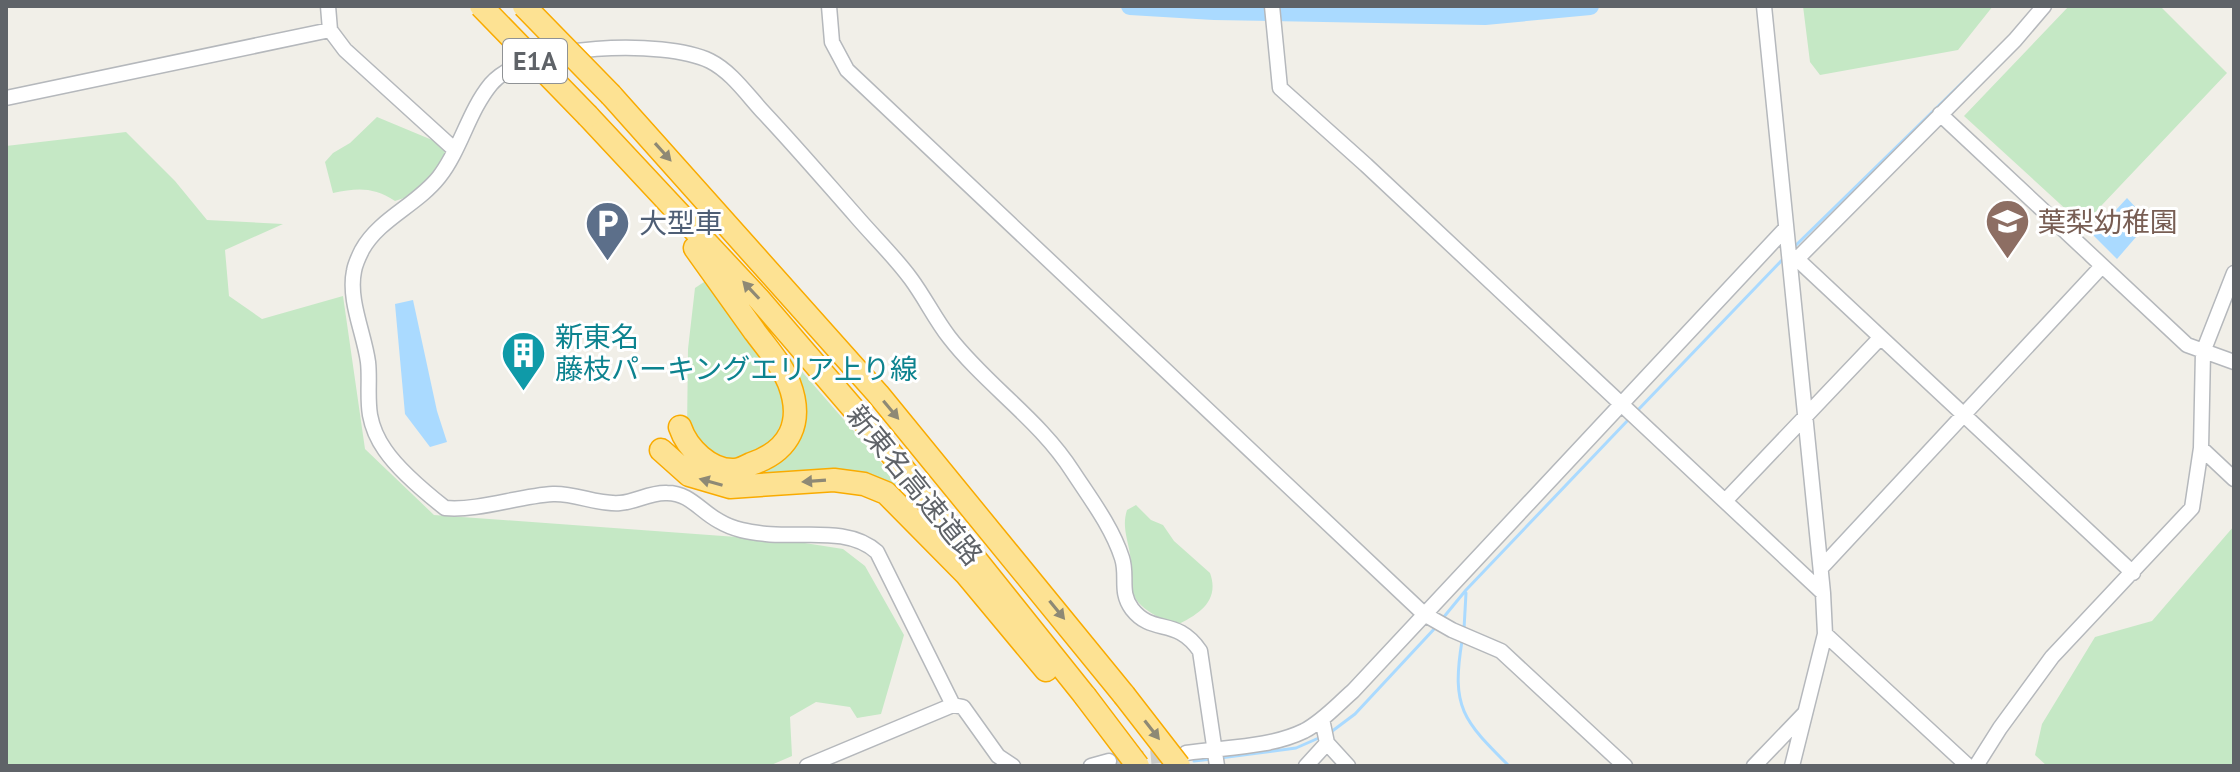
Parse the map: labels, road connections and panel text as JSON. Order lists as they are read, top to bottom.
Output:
{
  "streets": {
    "highway": ["E1A", "新東名高速道路"]
  },
  "places": {
    "school or university": ["葉梨幼稚園"],
    "parking": ["大型車"],
    "building": ["新東名 藤枝パーキングエリア上り線"]
  }
}
